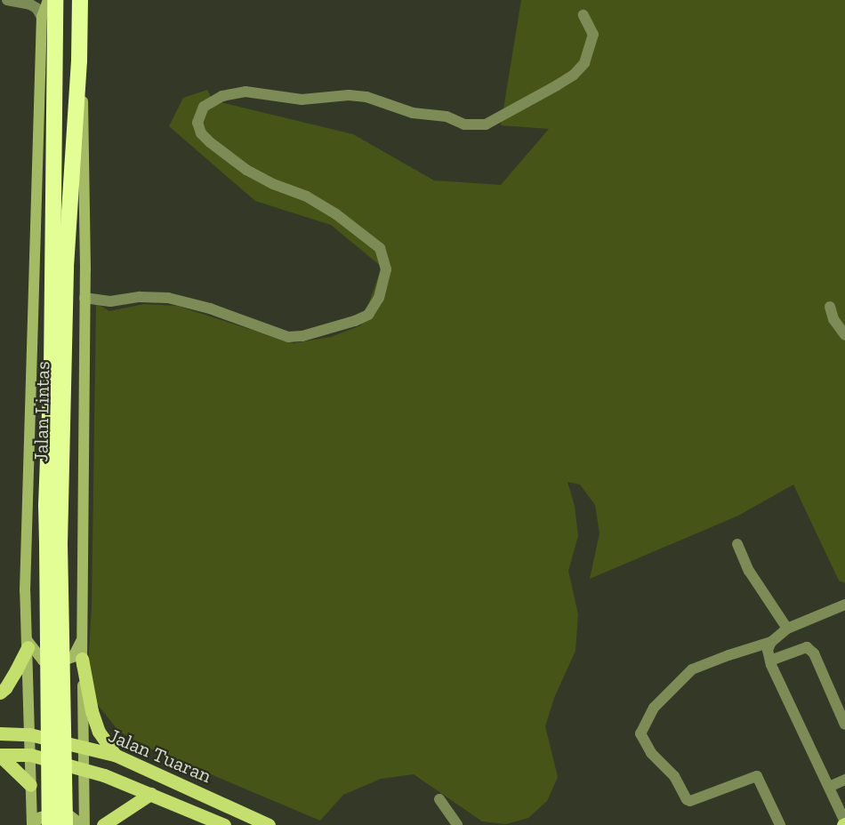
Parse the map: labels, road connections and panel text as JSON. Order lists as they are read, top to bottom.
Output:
{
  "streets": {
    "highway": ["Jalan Lintas"],
    "main road": ["Jalan Tuaran"]
  }
}
